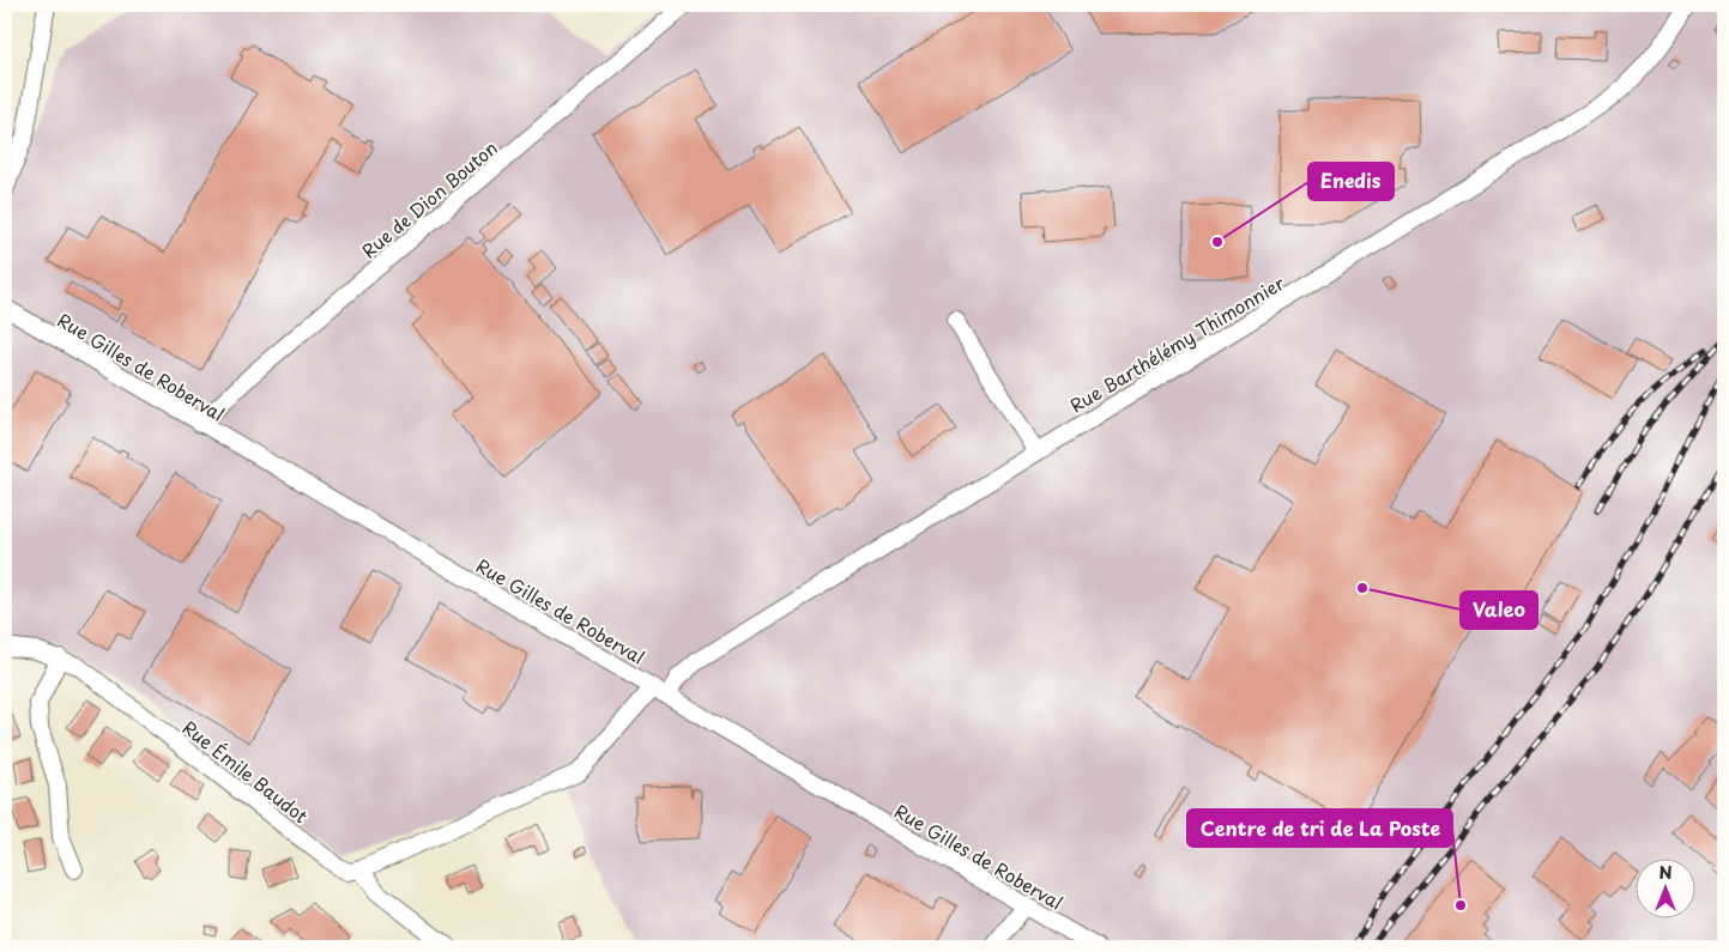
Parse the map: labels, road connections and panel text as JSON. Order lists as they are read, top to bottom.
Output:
{
  "streets": {
    "street": [
      "Rue de Dion Bouton",
      "Rue Barthélémy Thimonnier",
      "Rue Gilles de Roberval",
      "Rue Émile Baudot"
    ]
  },
  "crossings": [
    ["Rue de Dion Bouton", "Rue Gilles de Roberval"],
    ["Rue Barthélémy Thimonnier", "Rue Gilles de Roberval"],
    ["Rue Barthélémy Thimonnier", "Rue Émile Baudot"]
  ],
  "places": ["Enedis", "Valeo", "Centre de tri de La Poste"],
  "north": "top"
}
